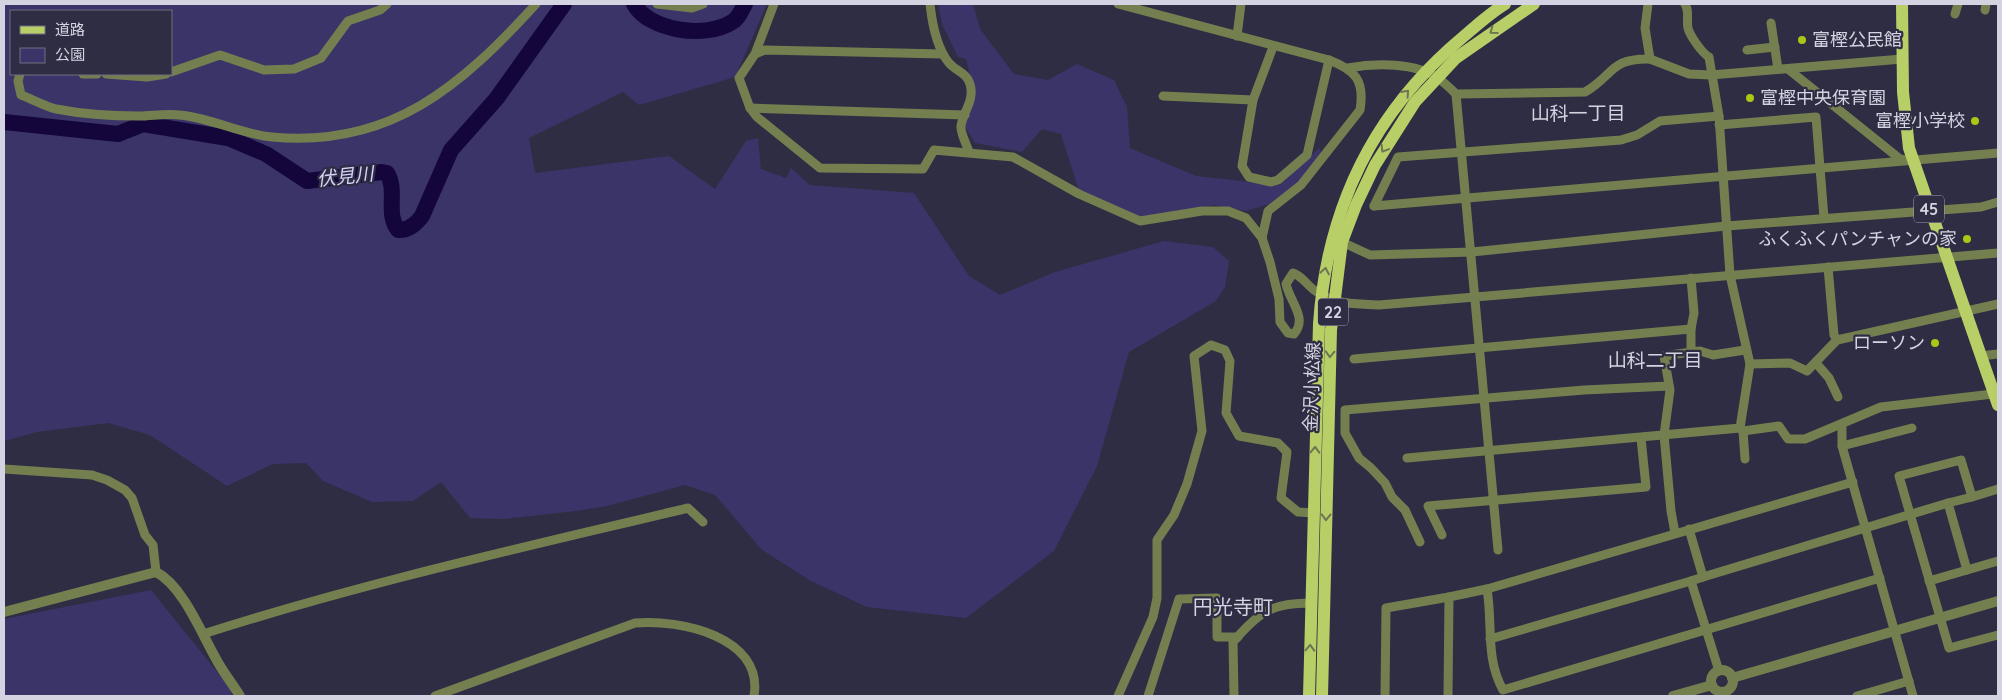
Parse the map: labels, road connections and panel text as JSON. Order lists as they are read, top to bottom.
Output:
{
  "streets": {
    "main road": ["45", "22", "金沢小松線"]
  },
  "districts": ["山科一丁目", "山科二丁目", "円光寺町"],
  "water": ["伏見川"],
  "places": [
    "富樫公民館",
    "富樫中央保育園",
    "富樫小学校",
    "ふくふくパンチャンの家",
    "ローソン"
  ],
  "legend": ["道路", "公園"]
}
